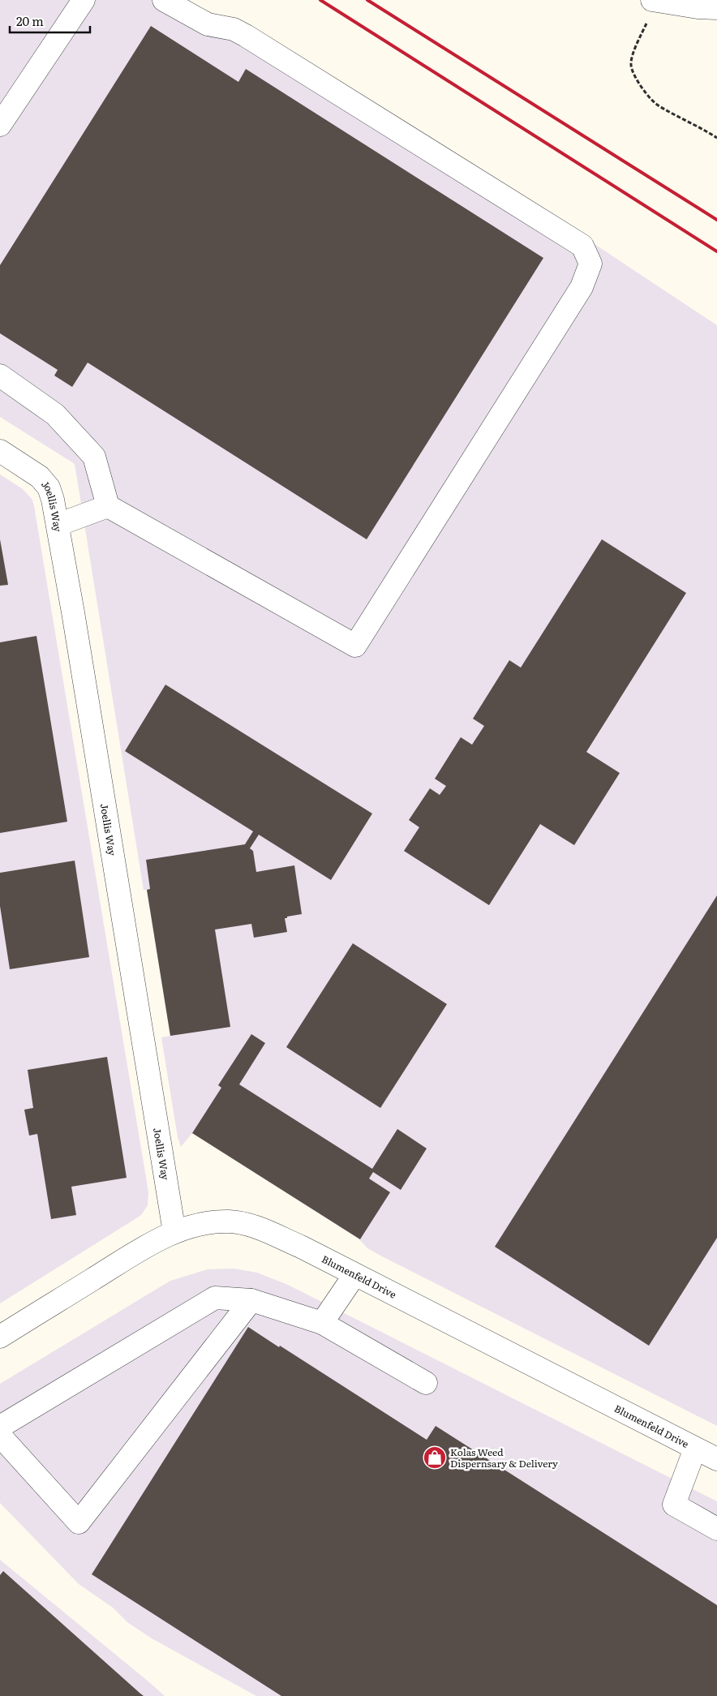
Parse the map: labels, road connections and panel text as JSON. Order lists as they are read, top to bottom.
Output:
{
  "streets": {
    "street": ["Joellis Way", "Blumenfeld Drive"]
  },
  "crossings": [
    ["Joellis Way", "Blumenfeld Drive"]
  ],
  "places": {
    "shop": ["Kolas Weed Dispernsary & Delivery"]
  },
  "scale_bar": "20 m"
}
